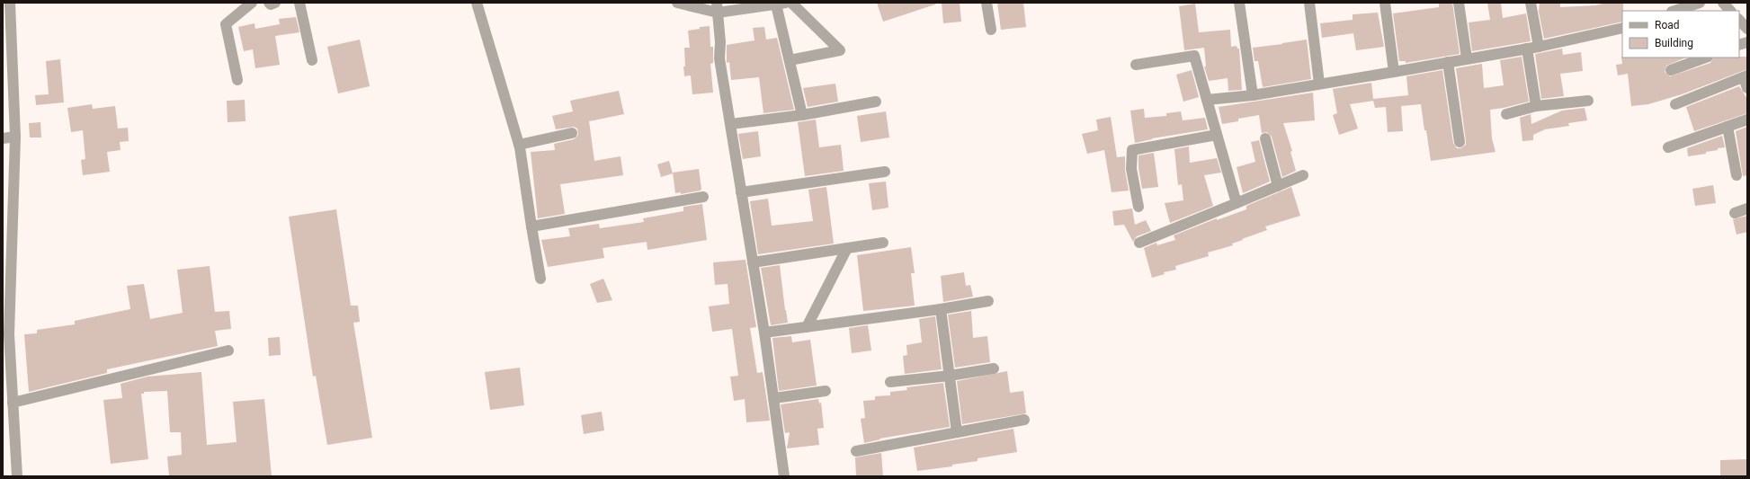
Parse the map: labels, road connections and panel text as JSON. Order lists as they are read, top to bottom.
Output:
{
  "legend": ["Road", "Building"]
}
